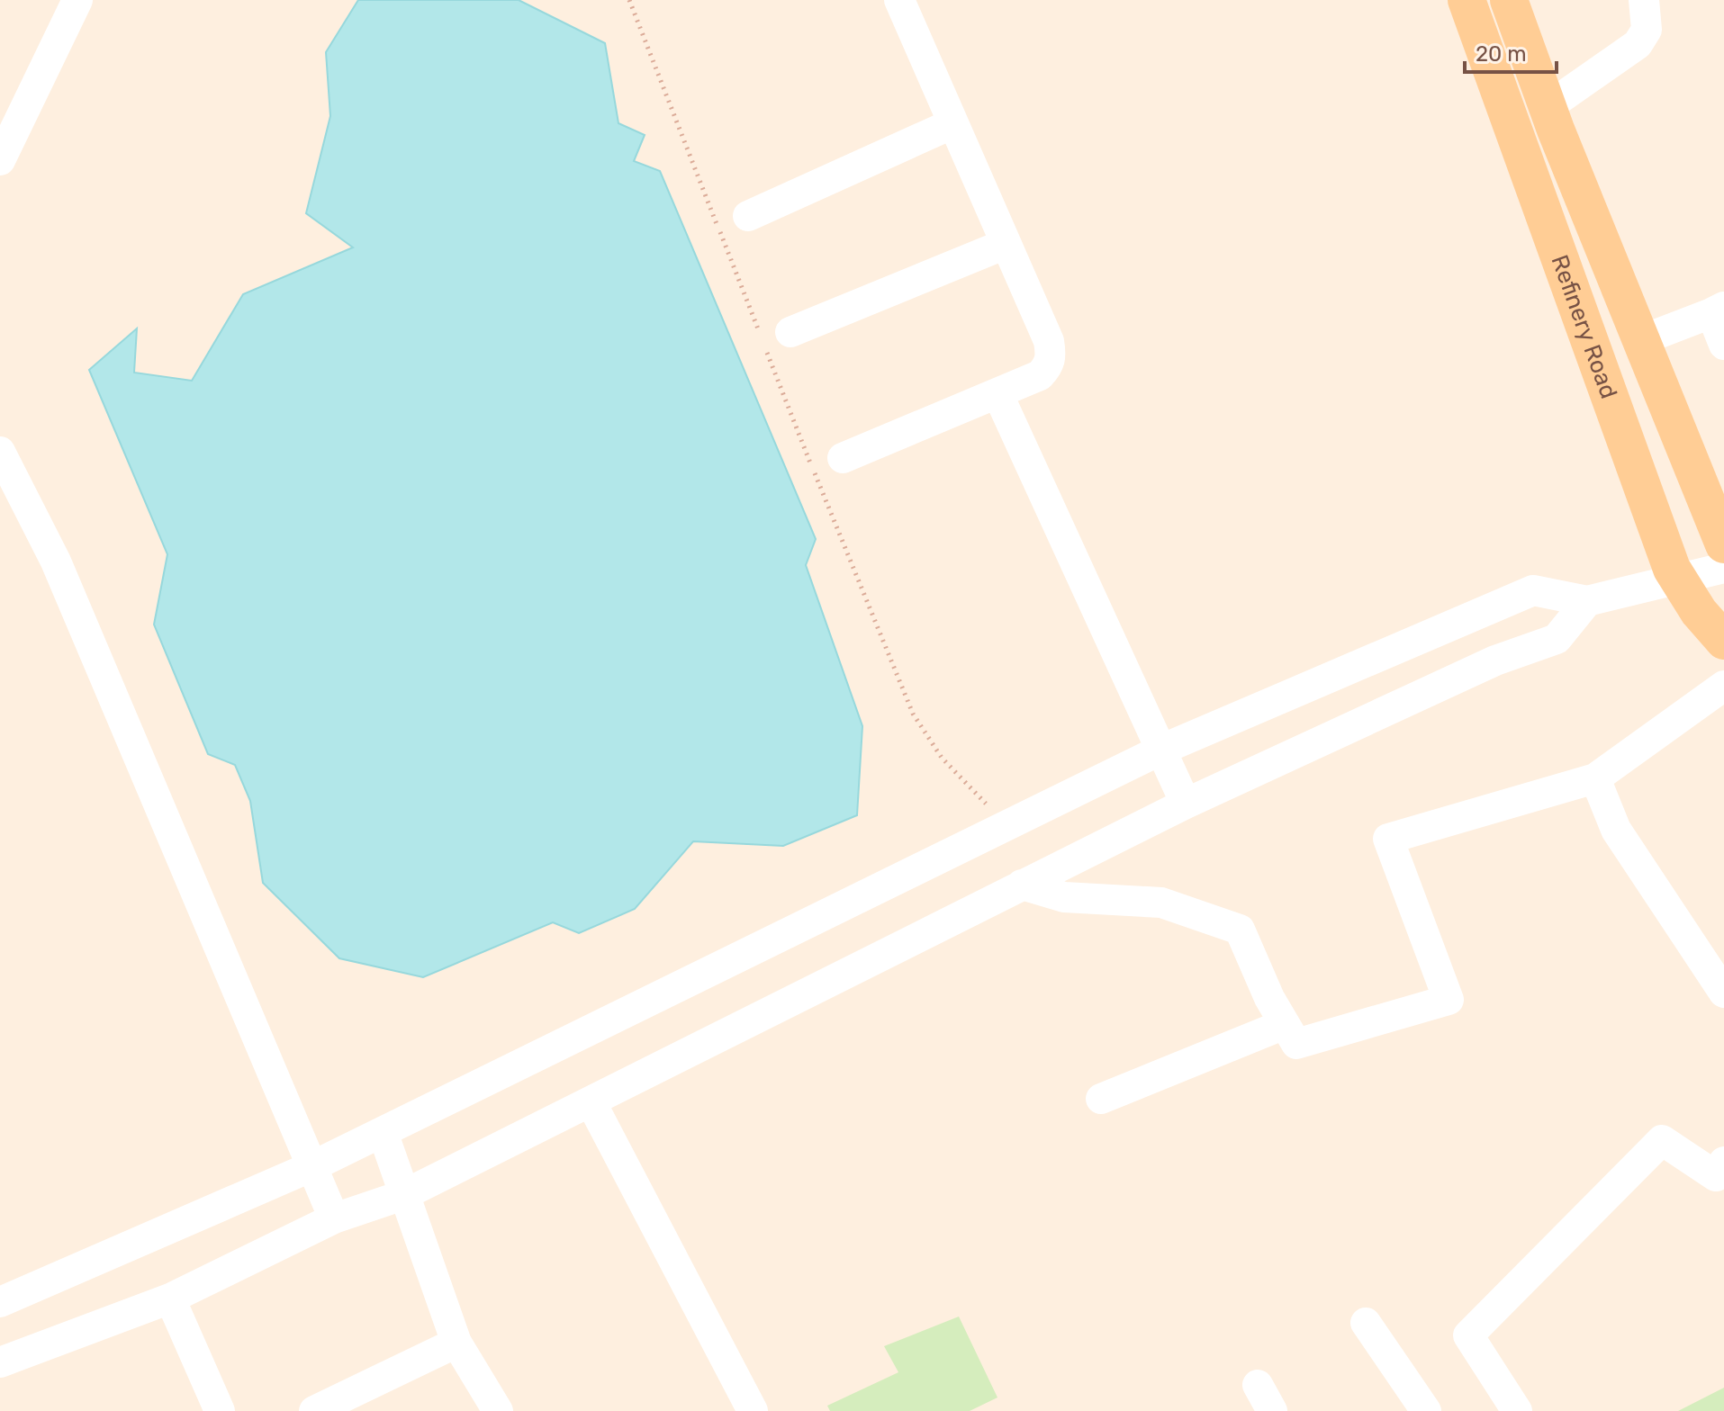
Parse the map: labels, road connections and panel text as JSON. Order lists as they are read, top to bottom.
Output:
{
  "streets": {
    "main road": ["Refinery Road"]
  },
  "scale_bar": "20 m"
}
